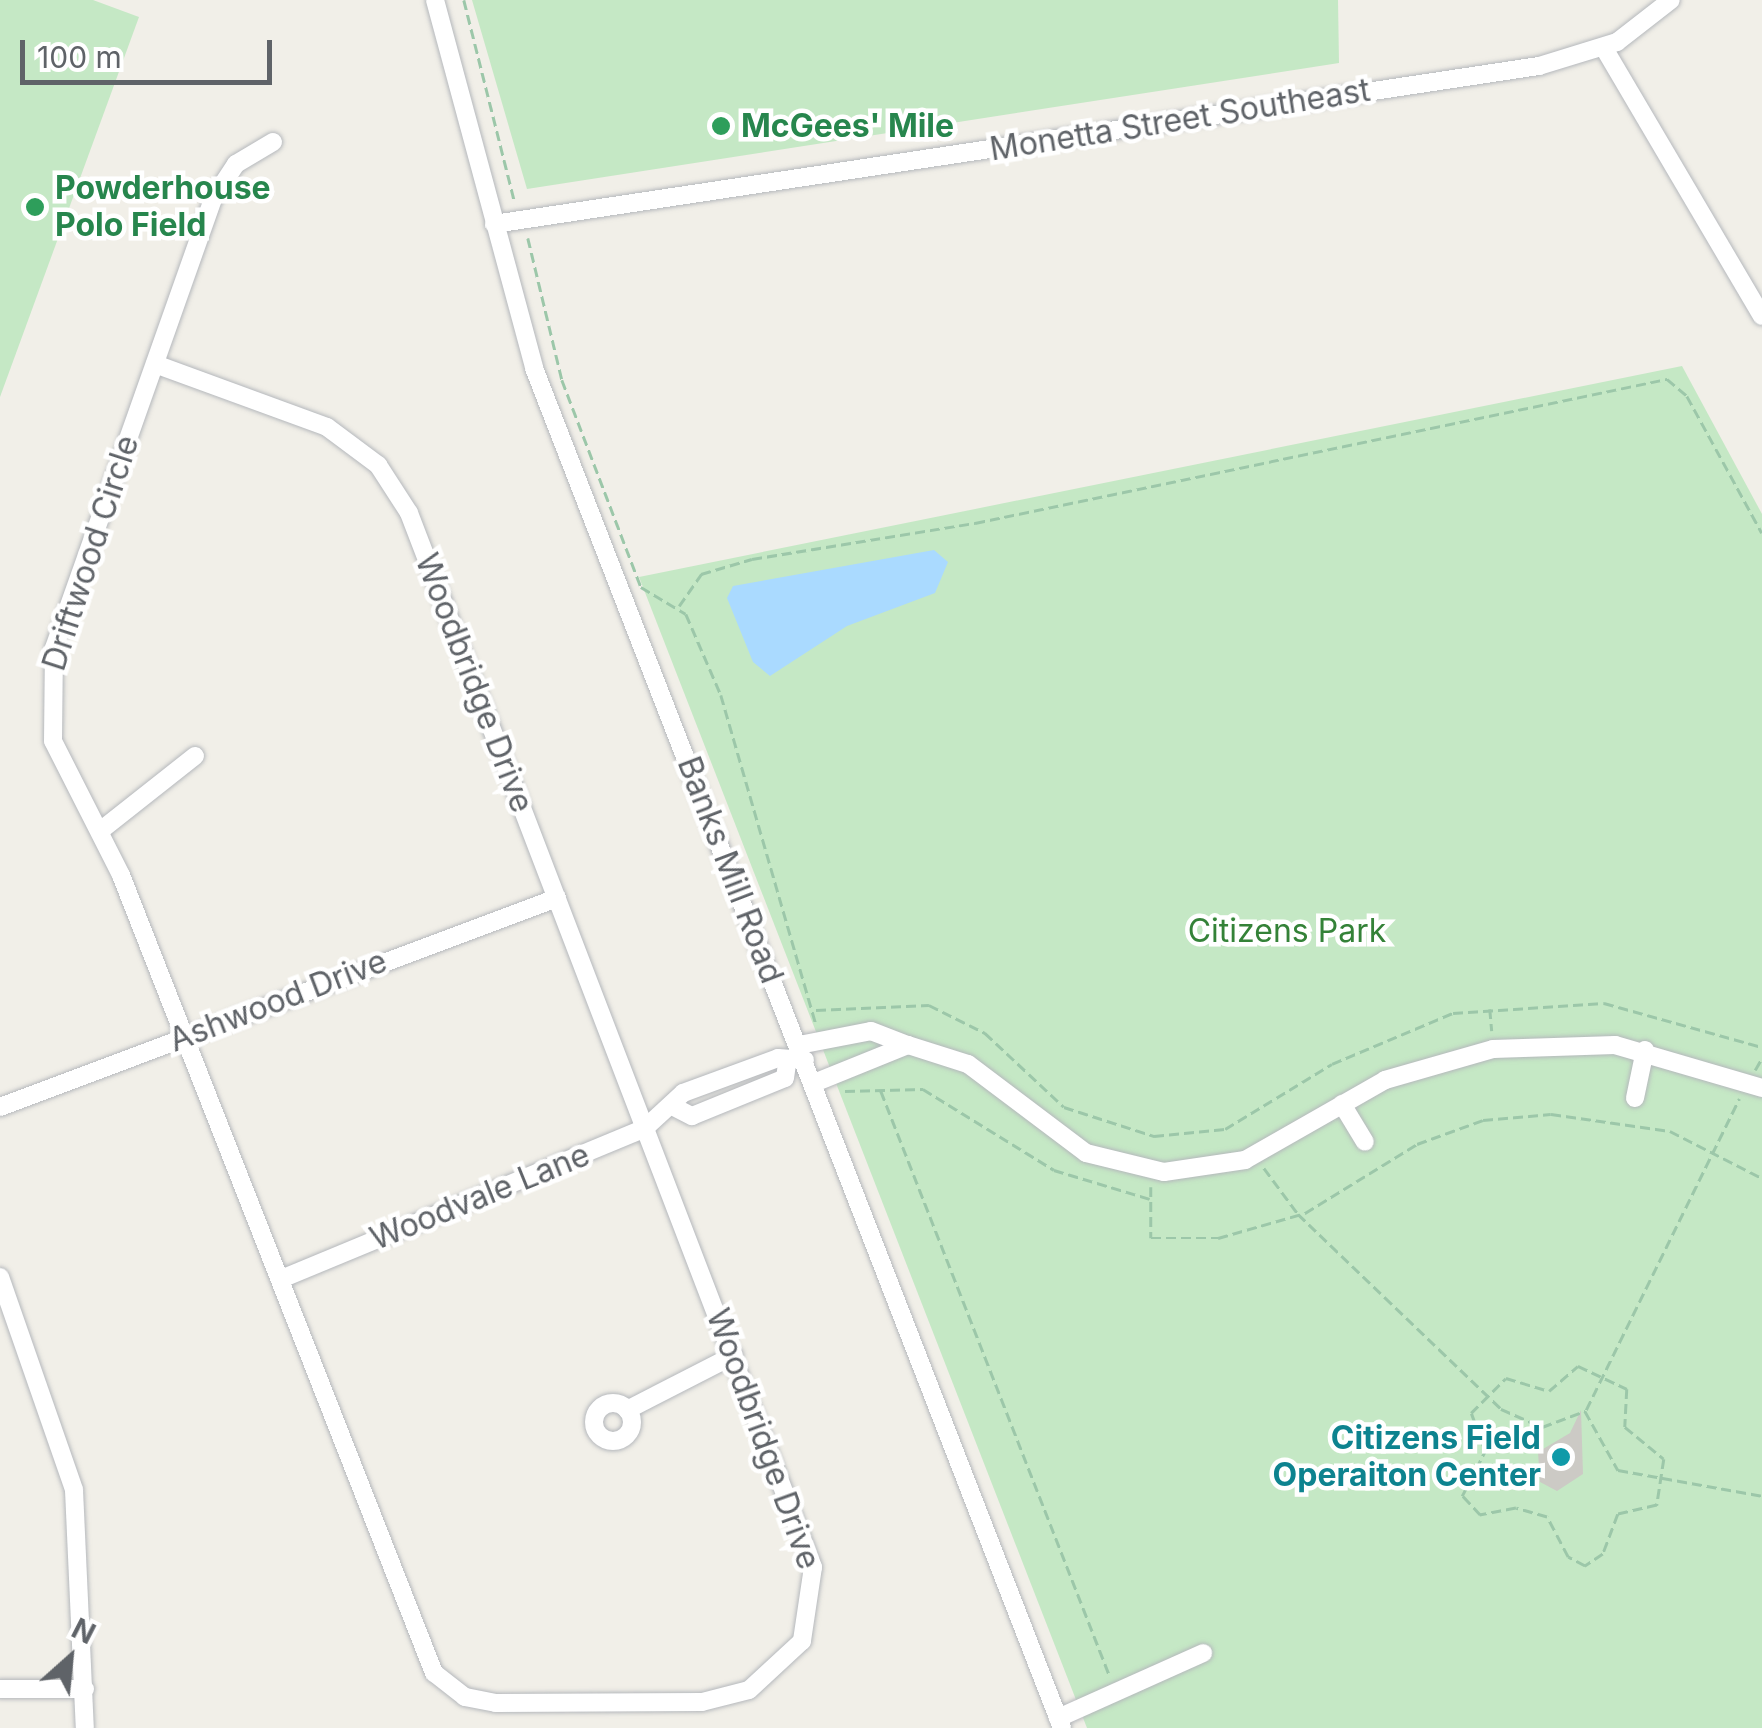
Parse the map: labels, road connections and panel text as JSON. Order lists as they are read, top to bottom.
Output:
{
  "streets": {
    "street": [
      "Monetta Street Southeast",
      "Driftwood Circle",
      "Woodbridge Drive",
      "Banks Mill Road",
      "Ashwood Drive",
      "Woodvale Lane"
    ]
  },
  "crossings": [
    ["Monetta Street Southeast", "Banks Mill Road"],
    ["Driftwood Circle", "Woodbridge Drive"],
    ["Driftwood Circle", "Ashwood Drive"],
    ["Woodbridge Drive", "Ashwood Drive"],
    ["Woodbridge Drive", "Woodvale Lane"],
    ["Banks Mill Road", "Woodvale Lane"]
  ],
  "parks": ["Citizens Park"],
  "places": ["McGees' Mile", "Powderhouse Polo Field", "Citizens Field Operaiton Center"],
  "scale_bar": "100 m",
  "north": "top right"
}
